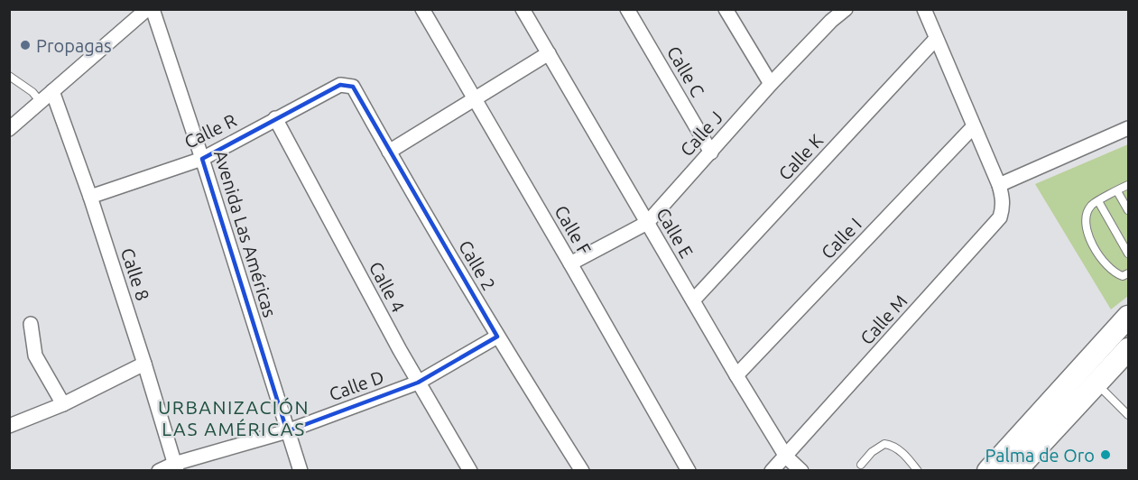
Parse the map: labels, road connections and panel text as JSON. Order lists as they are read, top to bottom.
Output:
{
  "streets": {
    "street": [
      "Calle C",
      "Calle R",
      "Calle J",
      "Calle K",
      "Calle F",
      "Calle E",
      "Avenida Las Américas",
      "Calle I",
      "Calle 2",
      "Calle 8",
      "Calle 4",
      "Calle M",
      "Calle D"
    ]
  },
  "crossings": [
    ["Calle C", "Calle J"],
    ["Calle R", "Avenida Las Américas"],
    ["Calle R", "Calle 2"],
    ["Calle R", "Calle 8"],
    ["Calle R", "Calle 4"],
    ["Calle J", "Calle F"],
    ["Calle J", "Calle E"],
    ["Calle K", "Calle E"],
    ["Calle K", "Calle M"],
    ["Calle E", "Calle I"],
    ["Calle E", "Calle M"],
    ["Avenida Las Américas", "Calle D"],
    ["Calle I", "Calle M"],
    ["Calle 2", "Calle D"],
    ["Calle 8", "Calle D"],
    ["Calle 4", "Calle D"]
  ],
  "districts": ["URBANIZACIÓN LAS AMÉRICAS"],
  "places": ["Propagas", "Palma de Oro"]
}
